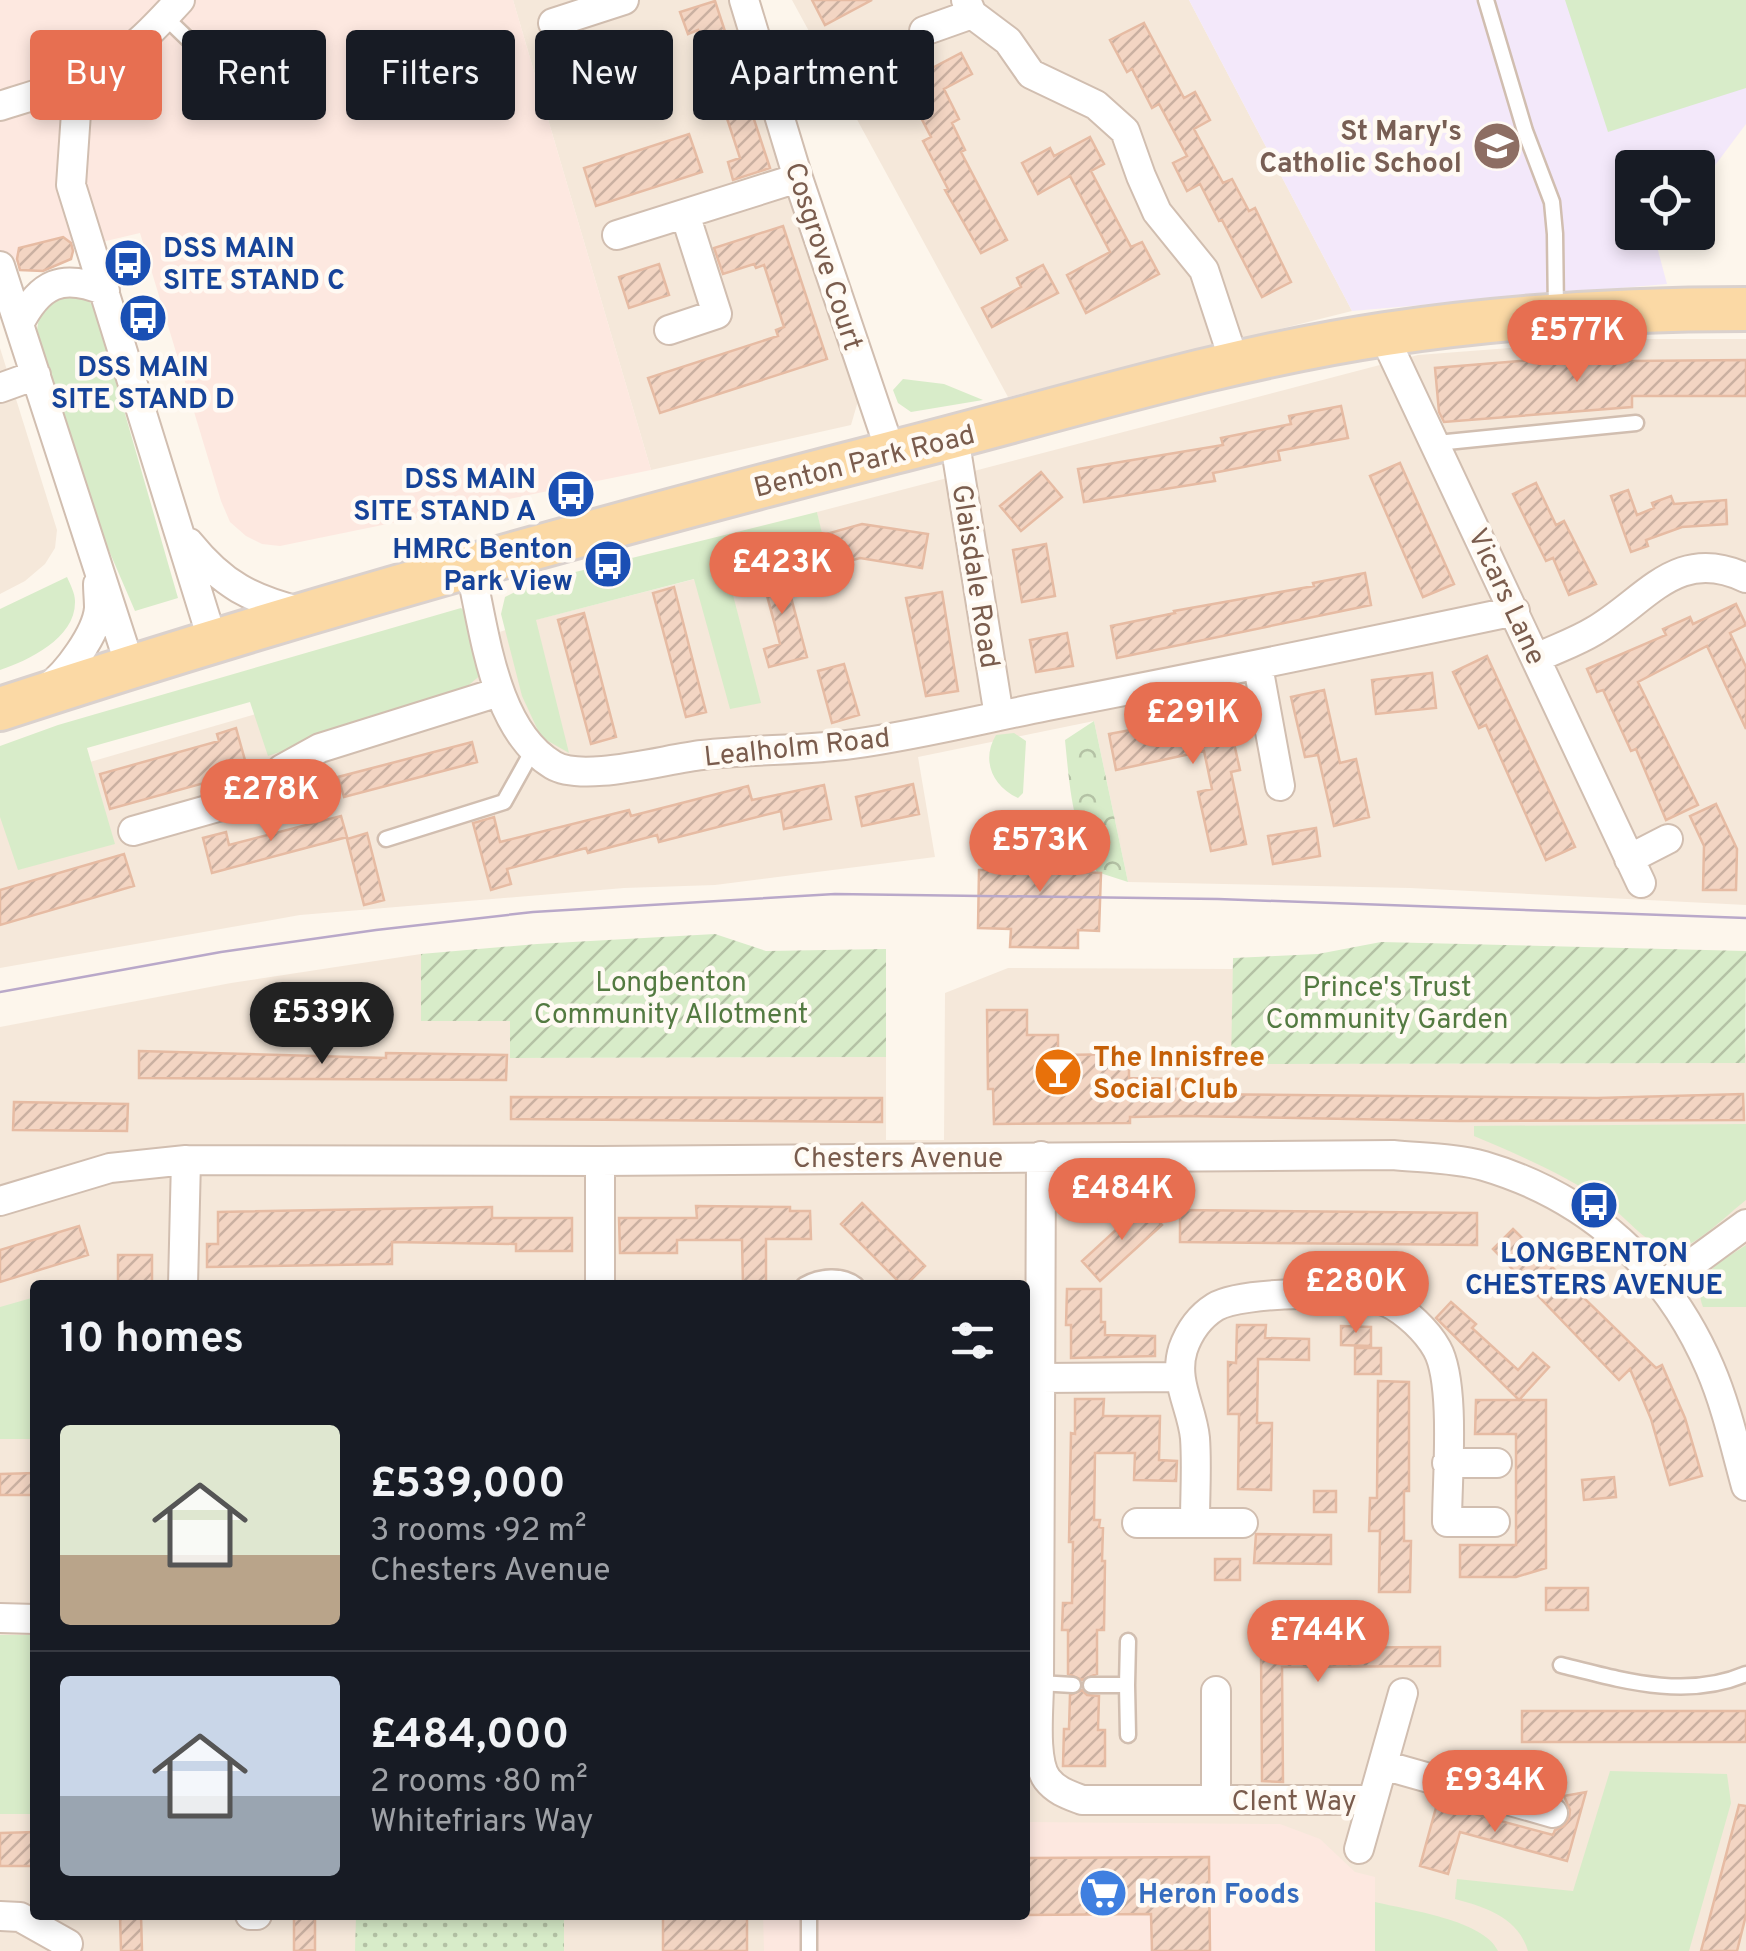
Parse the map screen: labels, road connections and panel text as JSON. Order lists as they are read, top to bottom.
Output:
{
  "streets": {
    "main road": ["Benton Park Road"],
    "street": [
      "Cosgrove Court",
      "Glaisdale Road",
      "Vicars Lane",
      "Lealholm Road",
      "Chesters Avenue",
      "Clent Way"
    ]
  },
  "crossings": [
    ["Cosgrove Court", "Benton Park Road"],
    ["Benton Park Road", "Glaisdale Road"],
    ["Benton Park Road", "Vicars Lane"],
    ["Glaisdale Road", "Lealholm Road"],
    ["Vicars Lane", "Lealholm Road"]
  ],
  "parks": ["Longbenton Community Allotment", "Prince's Trust Community Garden"],
  "places": {
    "school or university": ["St Mary's Catholic School"],
    "bus stop": [
      "DSS MAIN SITE STAND C",
      "DSS MAIN SITE STAND D",
      "DSS MAIN SITE STAND A",
      "HMRC Benton Park View",
      "LONGBENTON CHESTERS AVENUE"
    ],
    "bar": ["The Innisfree Social Club"],
    "supermarket": ["Heron Foods"]
  },
  "page": {
    "chip": [
      "Buy",
      "Rent",
      "Filters",
      "New",
      "Apartment"
    ],
    "price": [
      "£577K",
      "£423K",
      "£291K",
      "£278K",
      "£573K",
      "£539K",
      "£484K",
      "£280K",
      "£744K",
      "£934K"
    ],
    "heading": "10 homes",
    "list": [
      {
        "name": "£539,000",
        "note": "3 rooms · 92 m² · Chesters Avenue"
      },
      {
        "name": "£484,000",
        "note": "2 rooms · 80 m² · Whitefriars Way"
      }
    ]
  }
}
